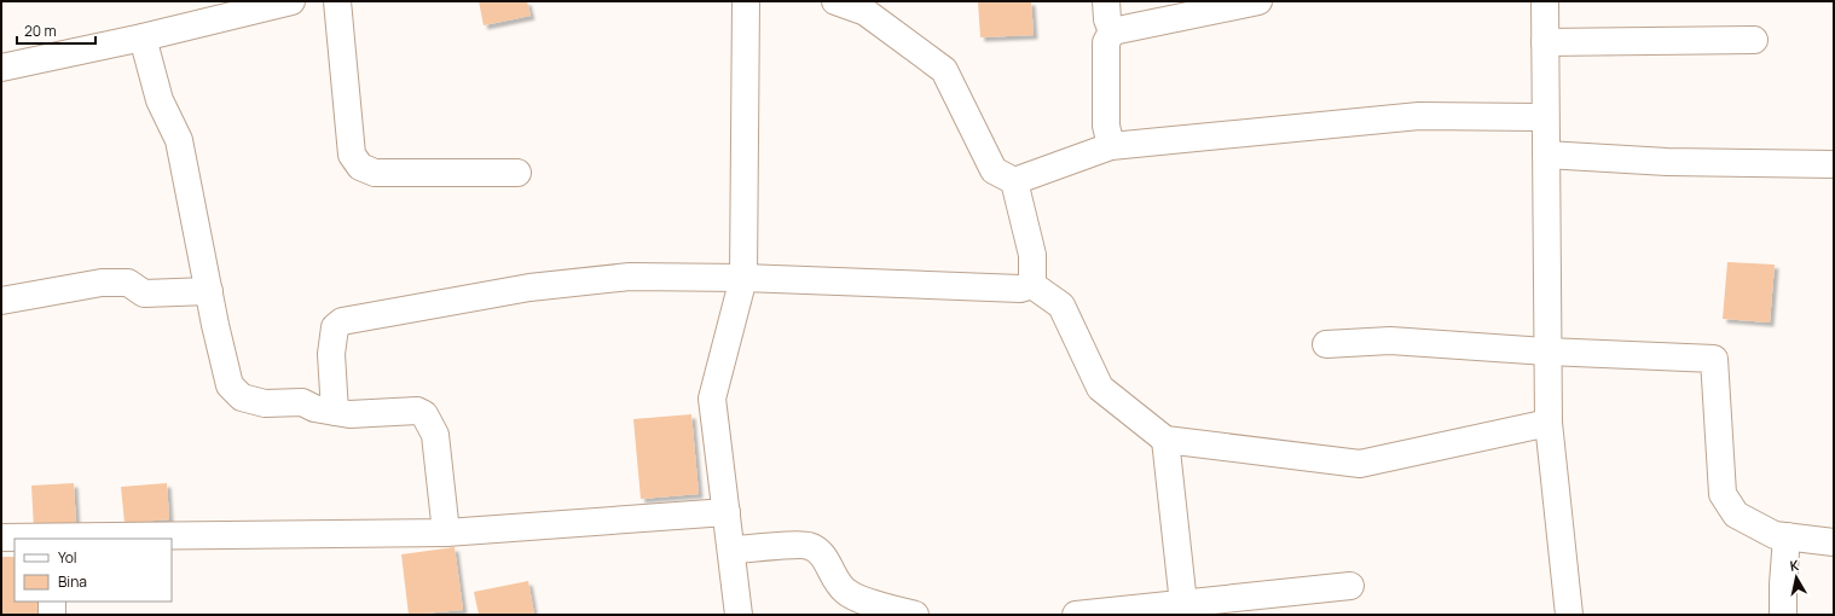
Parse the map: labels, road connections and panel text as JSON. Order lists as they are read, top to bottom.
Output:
{
  "legend": ["Yol", "Bina"],
  "scale_bar": "20 m",
  "north": "top"
}
